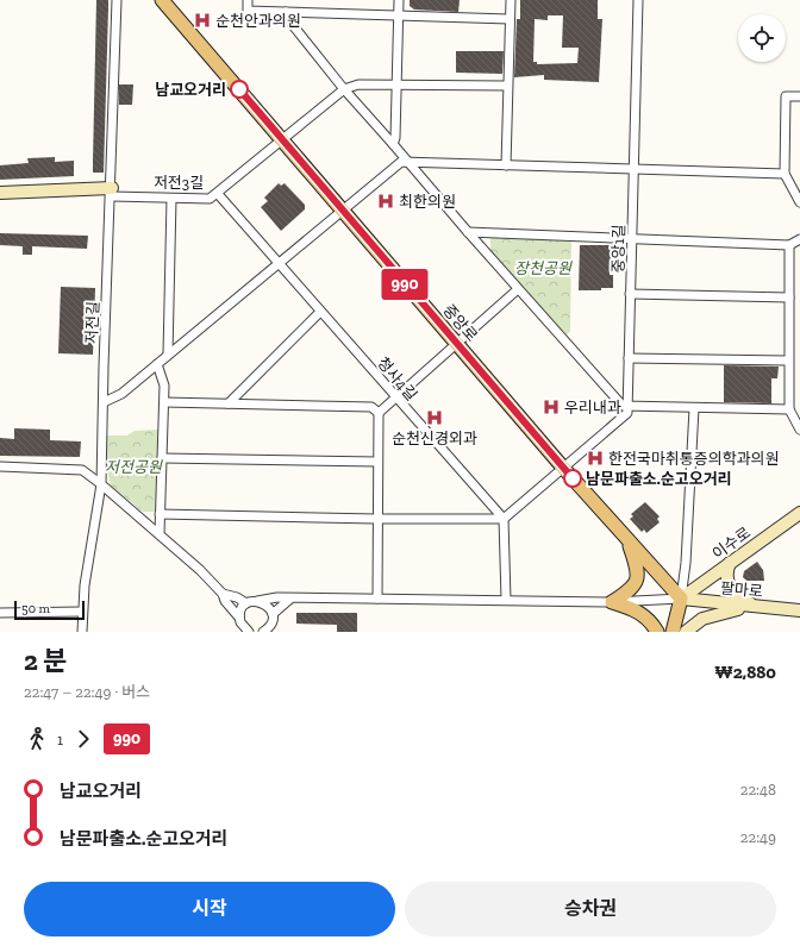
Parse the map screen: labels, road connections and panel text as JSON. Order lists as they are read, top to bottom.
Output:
{
  "streets": {
    "main road": [
      "저전3길",
      "중앙로",
      "이수로",
      "팔마로"
    ],
    "street": ["중앙1길", "저전길", "청사4길"]
  },
  "crossings": [
    ["저전3길", "저전길"],
    ["저전3길", "중앙로"],
    ["저전3길", "청사4길"],
    ["중앙로", "이수로"],
    ["중앙로", "팔마로"],
    ["이수로", "팔마로"]
  ],
  "parks": ["장천공원", "저전공원"],
  "places": {
    "hospital": [
      "순천안과의원",
      "최한의원",
      "우리내과",
      "순천신경외과",
      "한전국마취통증의학과의원"
    ],
    "other": ["남교오거리", "남문파출소.순고오거리"]
  },
  "lines": ["bus line 990"],
  "scale_bar": "50 m",
  "page": {
    "on_map": "990",
    "scale": "50 m",
    "heading": ["2 분", "22:47 – 22:49 · 버스", "₩2,880"],
    "legs": ["1", "990"],
    "list": [
      {
        "name": "남교오거리",
        "value": "22:48"
      },
      {
        "name": "남문파출소.순고오거리",
        "value": "22:49"
      }
    ],
    "buttons": ["시작", "승차권"]
  }
}
